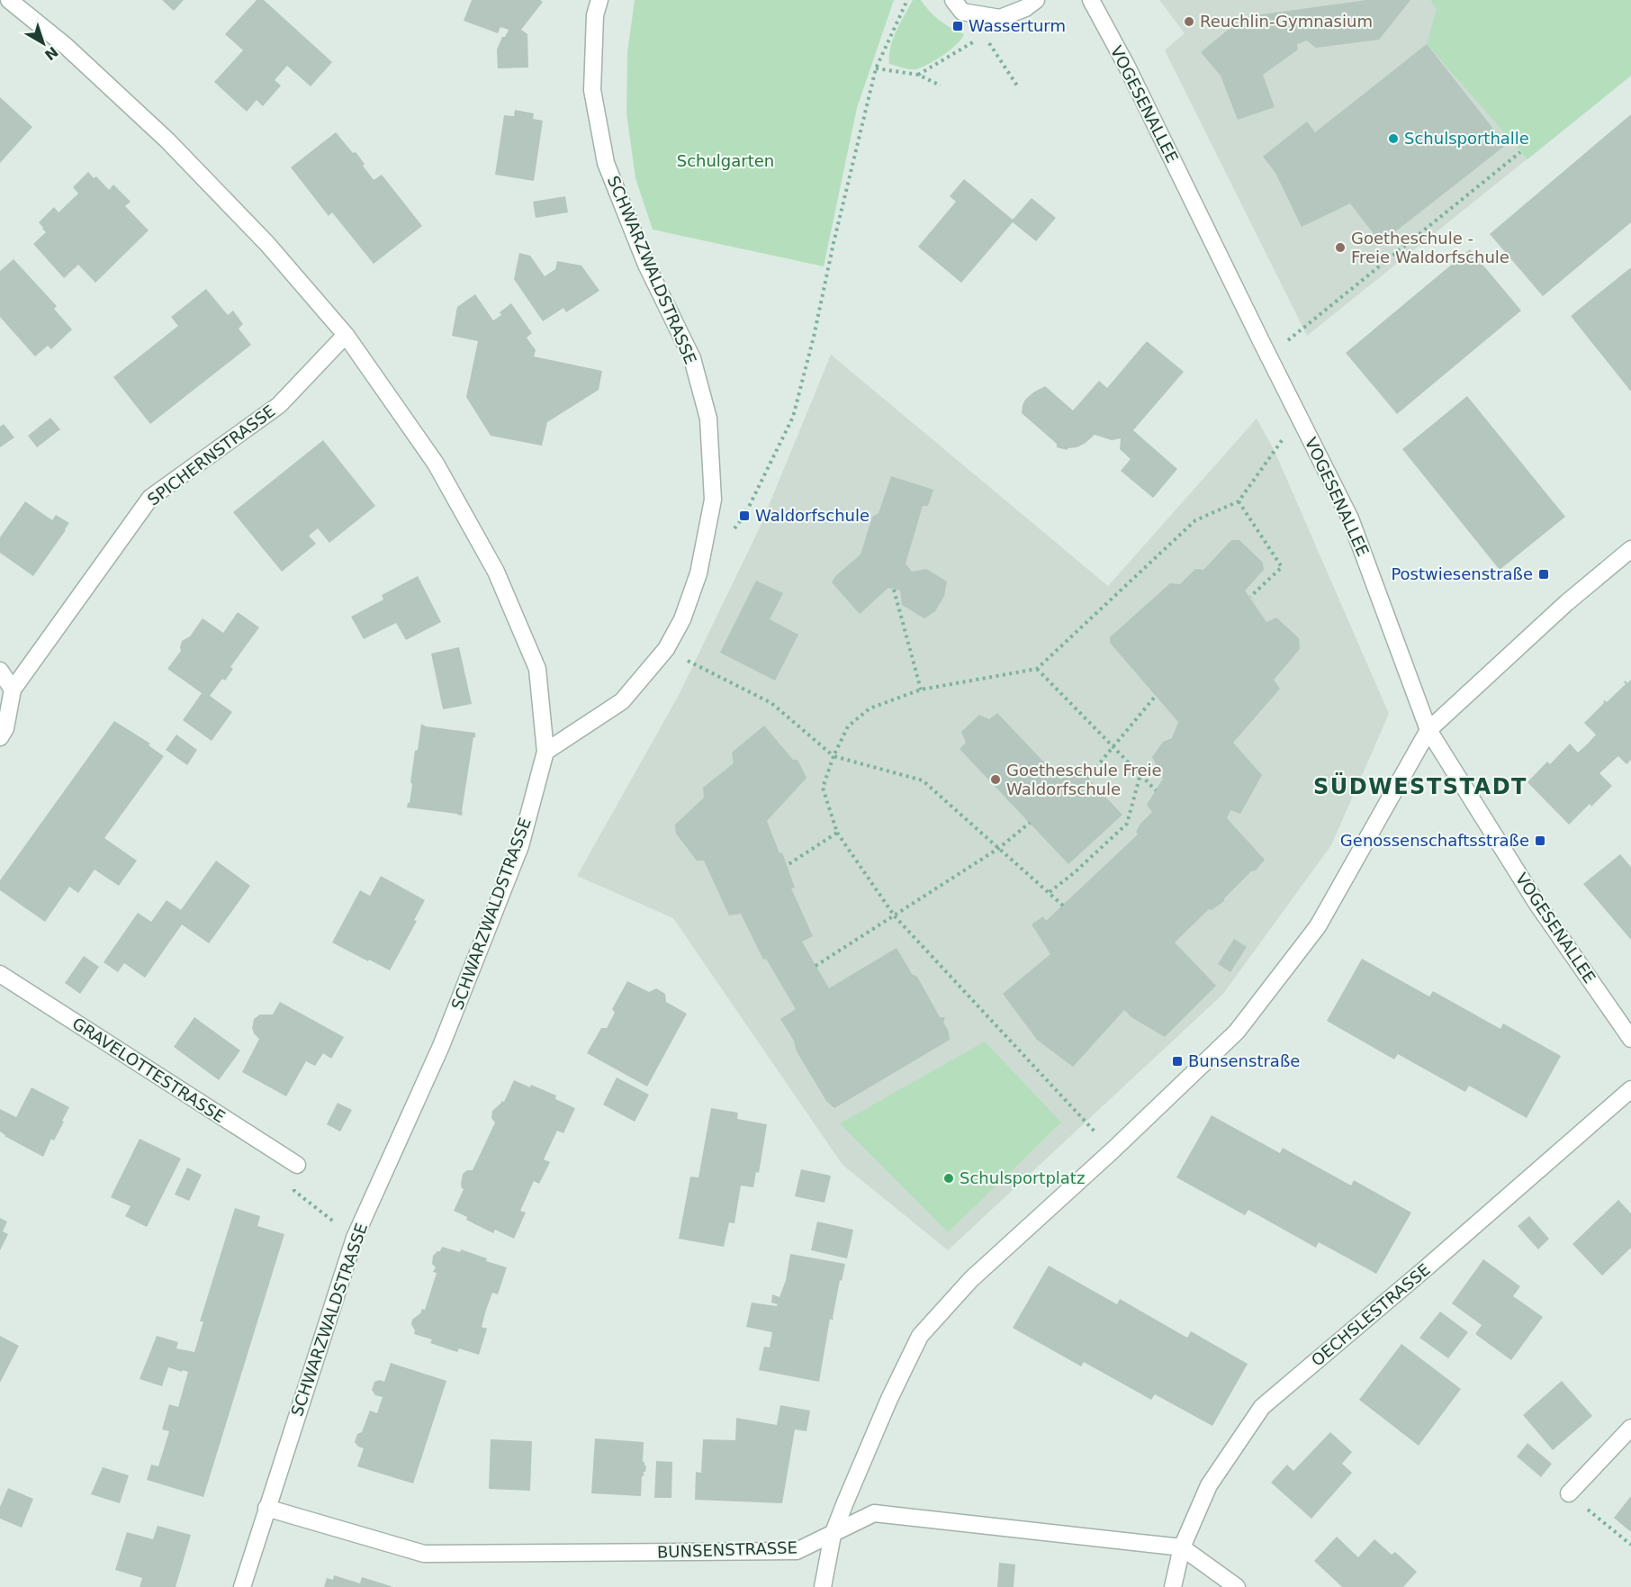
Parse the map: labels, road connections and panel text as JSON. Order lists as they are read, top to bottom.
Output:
{
  "streets": {
    "street": [
      "VOGESENALLEE",
      "SCHWARZWALDSTRASSE",
      "SPICHERNSTRASSE",
      "GRAVELOTTESTRASSE",
      "OECHSLESTRASSE",
      "BUNSENSTRASSE"
    ]
  },
  "crossings": [
    ["SCHWARZWALDSTRASSE", "BUNSENSTRASSE"],
    ["OECHSLESTRASSE", "BUNSENSTRASSE"]
  ],
  "districts": ["SÜDWESTSTADT"],
  "parks": ["Schulgarten"],
  "places": {
    "other": [
      "Reuchlin-Gymnasium",
      "Schulsporthalle",
      "Goetheschule - Freie Waldorfschule",
      "Goetheschule Freie Waldorfschule",
      "Schulsportplatz"
    ],
    "transit": [
      "Wasserturm",
      "Waldorfschule",
      "Postwiesenstraße",
      "Genossenschaftsstraße",
      "Bunsenstraße"
    ]
  },
  "north": "bottom right"
}
